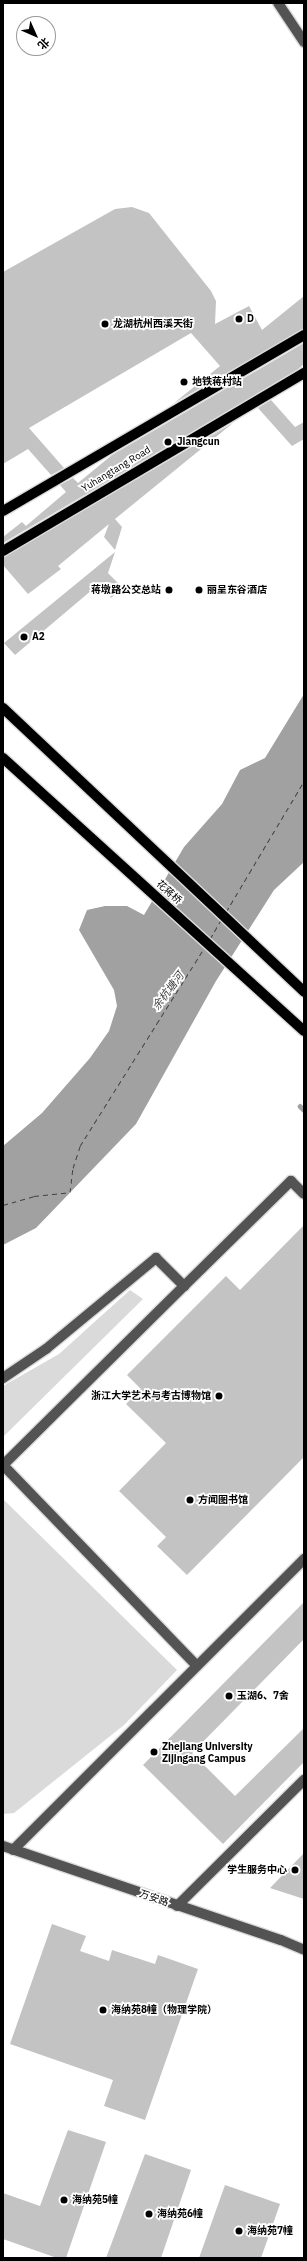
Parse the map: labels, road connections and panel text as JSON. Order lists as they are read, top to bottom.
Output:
{
  "streets": {
    "main road": ["Yuhangtang Road", "花蒋桥"],
    "street": ["万安路"]
  },
  "water": ["余杭塘河"],
  "places": [
    "D",
    "龙湖杭州西溪天街",
    "地铁蒋村站",
    "Jiangcun",
    "蒋墩路公交总站",
    "丽呈东谷酒店",
    "A2",
    "浙江大学艺术与考古博物馆",
    "方闻图书馆",
    "玉湖6、7舍",
    "Zhejiang University Zijingang Campus",
    "学生服务中心",
    "海纳苑8幢（物理学院）",
    "海纳苑5幢",
    "海纳苑6幢",
    "海纳苑7幢"
  ],
  "north": "bottom right"
}
